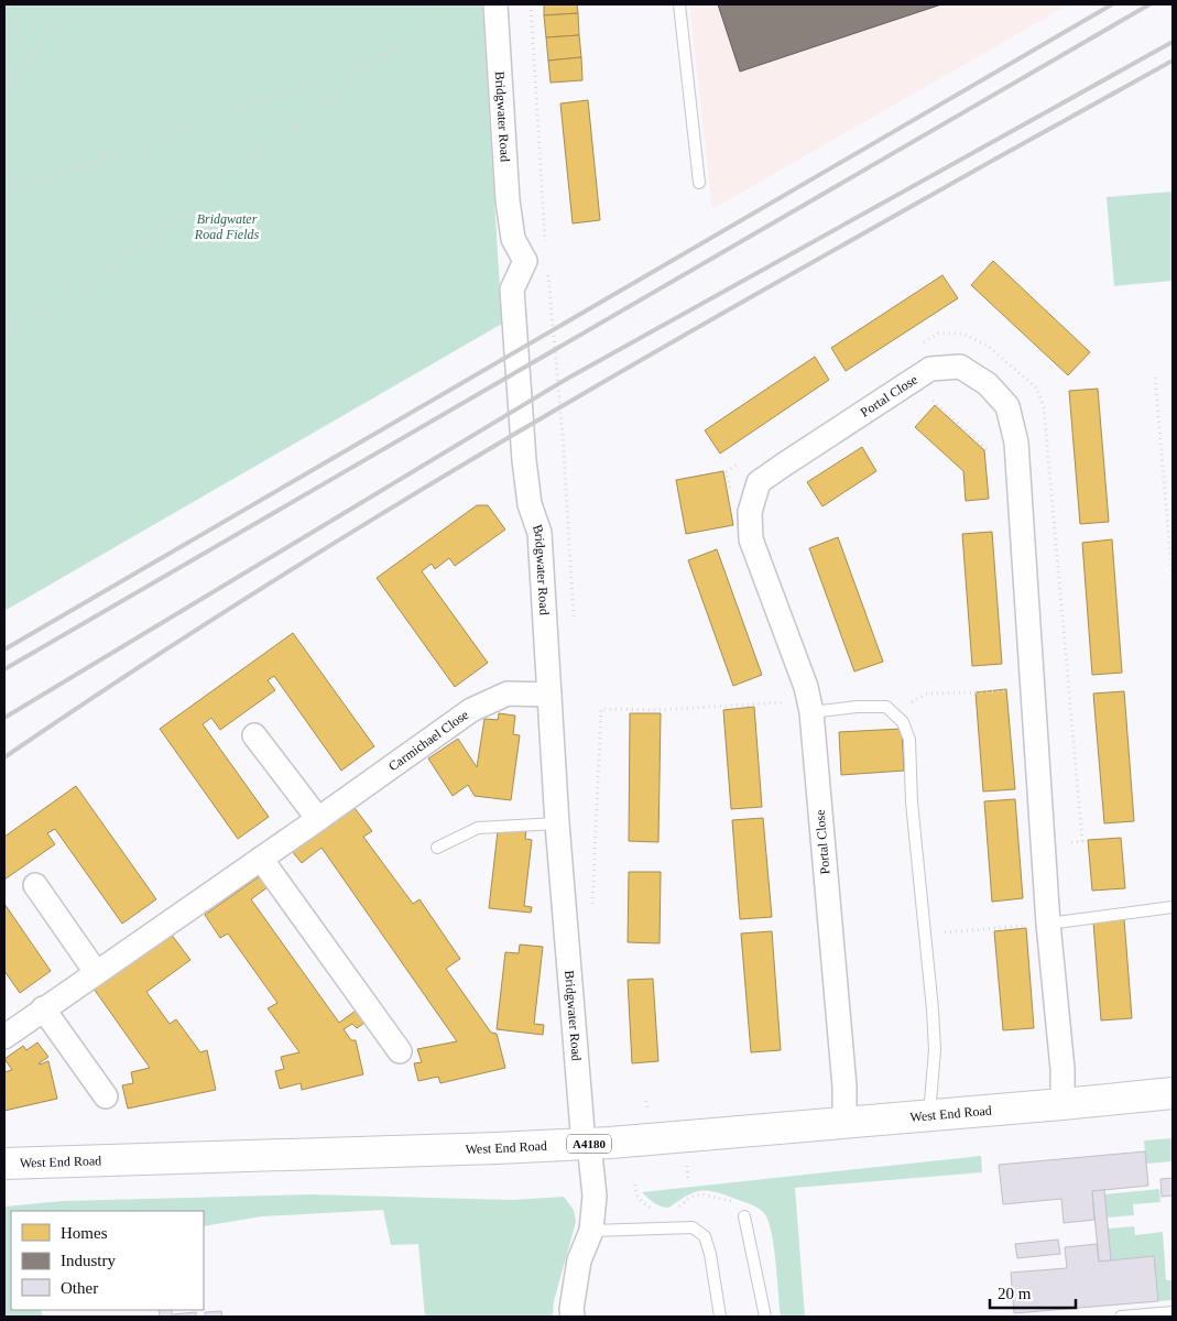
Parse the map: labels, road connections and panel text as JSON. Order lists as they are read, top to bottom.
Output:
{
  "streets": {
    "main road": ["West End Road", "A4180"],
    "street": ["Bridgwater Road", "Portal Close", "Carmichael Close"]
  },
  "crossings": [
    ["Bridgwater Road", "Carmichael Close"],
    ["Bridgwater Road", "West End Road"],
    ["Portal Close", "West End Road"]
  ],
  "parks": ["Bridgwater Road Fields"],
  "legend": ["Homes", "Industry", "Other"],
  "scale_bar": "20 m"
}
